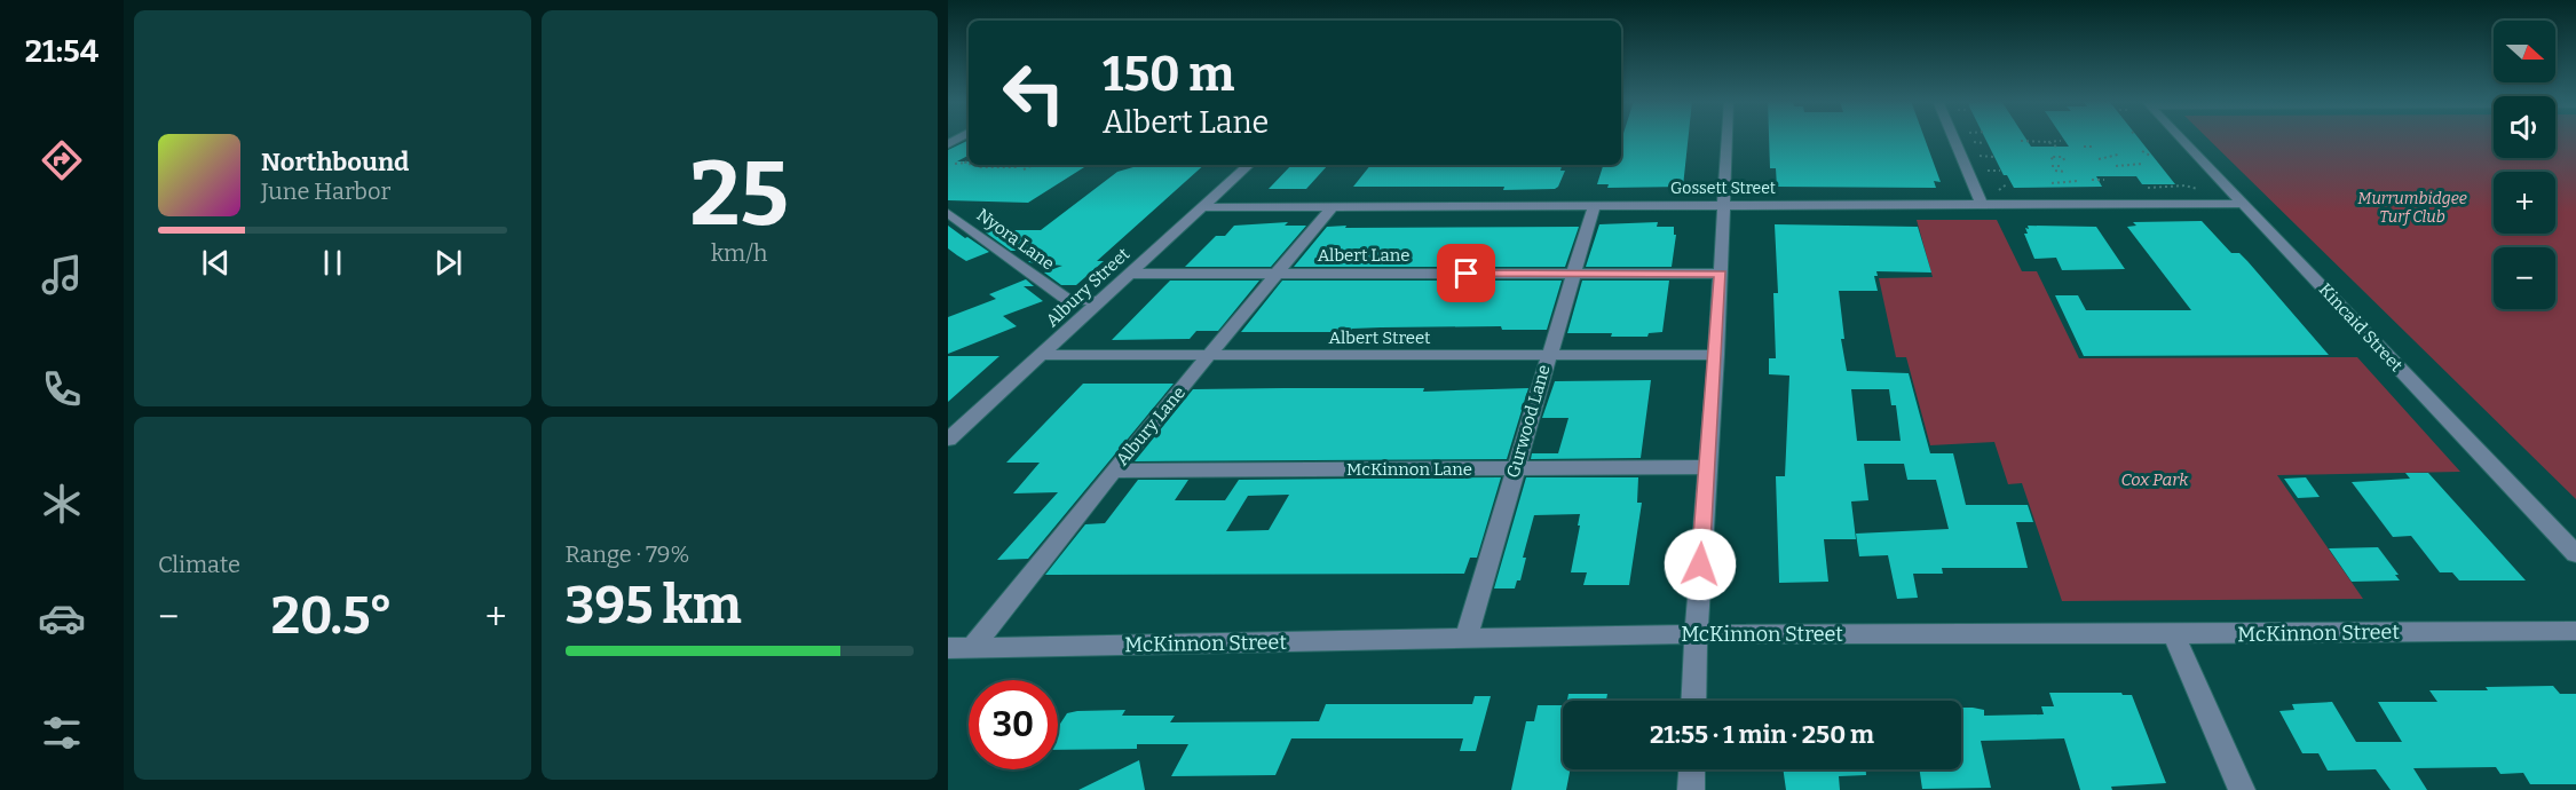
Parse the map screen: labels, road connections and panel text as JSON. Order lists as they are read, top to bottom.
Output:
{
  "streets": {
    "street": [
      "Gossett Street",
      "Nyora Lane",
      "Albert Lane",
      "Albury Street",
      "Kincaid Street",
      "Albert Street",
      "Gurwood Lane",
      "Albury Lane",
      "McKinnon Lane",
      "McKinnon Street"
    ]
  },
  "crossings": [
    ["Gossett Street", "Albury Street"],
    ["Gossett Street", "Kincaid Street"],
    ["Gossett Street", "Gurwood Lane"],
    ["Gossett Street", "Albury Lane"],
    ["Nyora Lane", "Albury Street"],
    ["Albert Lane", "Albury Street"],
    ["Albert Lane", "Gurwood Lane"],
    ["Albert Lane", "Albury Lane"],
    ["Albury Street", "Albert Street"],
    ["Albert Street", "Gurwood Lane"],
    ["Albert Street", "Albury Lane"],
    ["Gurwood Lane", "McKinnon Lane"],
    ["Gurwood Lane", "McKinnon Street"],
    ["Albury Lane", "McKinnon Lane"],
    ["Albury Lane", "McKinnon Street"]
  ],
  "parks": ["Murrumbidgee Turf Club", "Cox Park"],
  "north": "right",
  "page": {
    "tabs": "21:54",
    "tile": [
      ["25", "km/h"],
      "Climate",
      ["Range · 79%", "395 km"]
    ],
    "map_buttons": ["+", "−"],
    "turn": ["150 m", "Albert Lane"],
    "song": ["Northbound", "June Harbor"],
    "heat": ["−", "20.5°", "+"],
    "limit": "30",
    "trip": "21:55 · 1 min · 250 m"
  }
}
